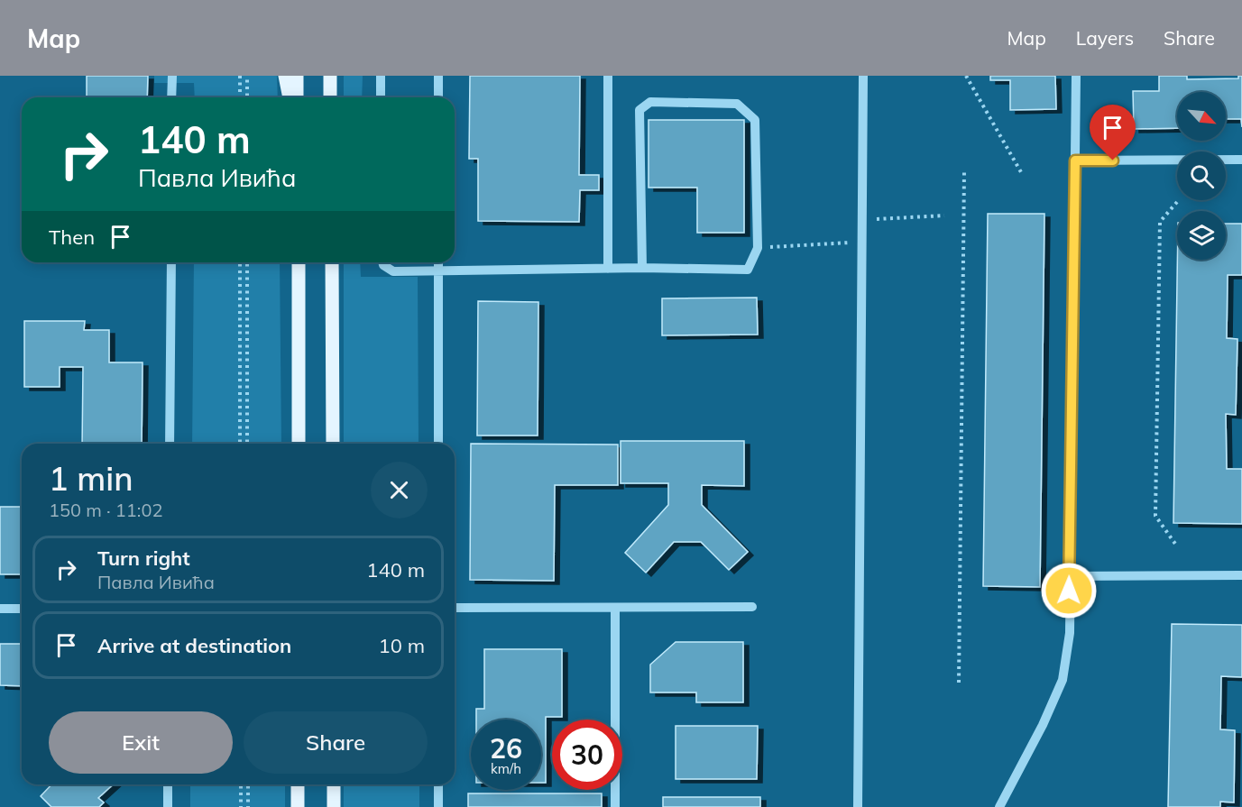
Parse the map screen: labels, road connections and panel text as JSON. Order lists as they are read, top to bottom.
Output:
{
  "north": "bottom right",
  "page": {
    "header": "Map",
    "nav": ["Map", "Layers", "Share"],
    "turn": ["140 m", "Павла Ивића"],
    "then": "Then",
    "heading": ["1 min", "150 m · 11:02"],
    "list": [
      {
        "name": "Turn right",
        "note": "Павла Ивића",
        "value": "140 m"
      },
      {
        "name": "Arrive at destination",
        "value": "10 m"
      }
    ],
    "buttons": ["Exit", "Share"],
    "speed": "26 km/h",
    "limit": "30"
  }
}
